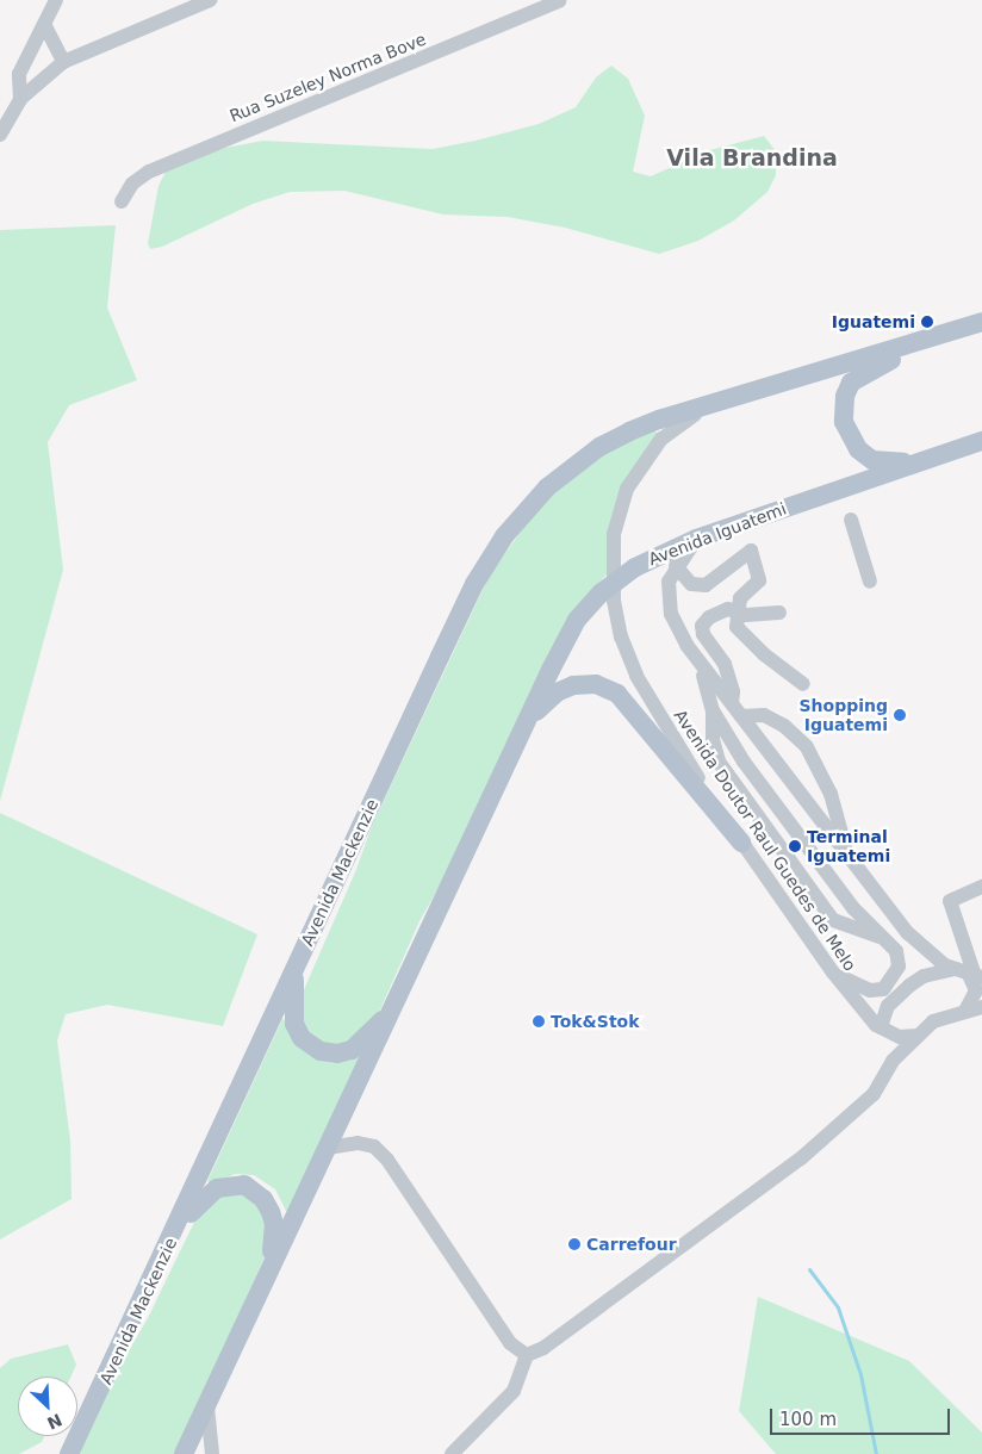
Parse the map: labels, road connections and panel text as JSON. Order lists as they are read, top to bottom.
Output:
{
  "streets": {
    "main road": ["Avenida Iguatemi", "Avenida Mackenzie"],
    "street": ["Rua Suzeley Norma Bove", "Avenida Doutor Raul Guedes de Melo"]
  },
  "crossings": [
    ["Avenida Doutor Raul Guedes de Melo", "Avenida Mackenzie"]
  ],
  "districts": ["Vila Brandina"],
  "places": [
    "Iguatemi",
    "Shopping Iguatemi",
    "Terminal Iguatemi",
    "Tok&Stok",
    "Carrefour"
  ],
  "scale_bar": "100 m",
  "north": "bottom right"
}
